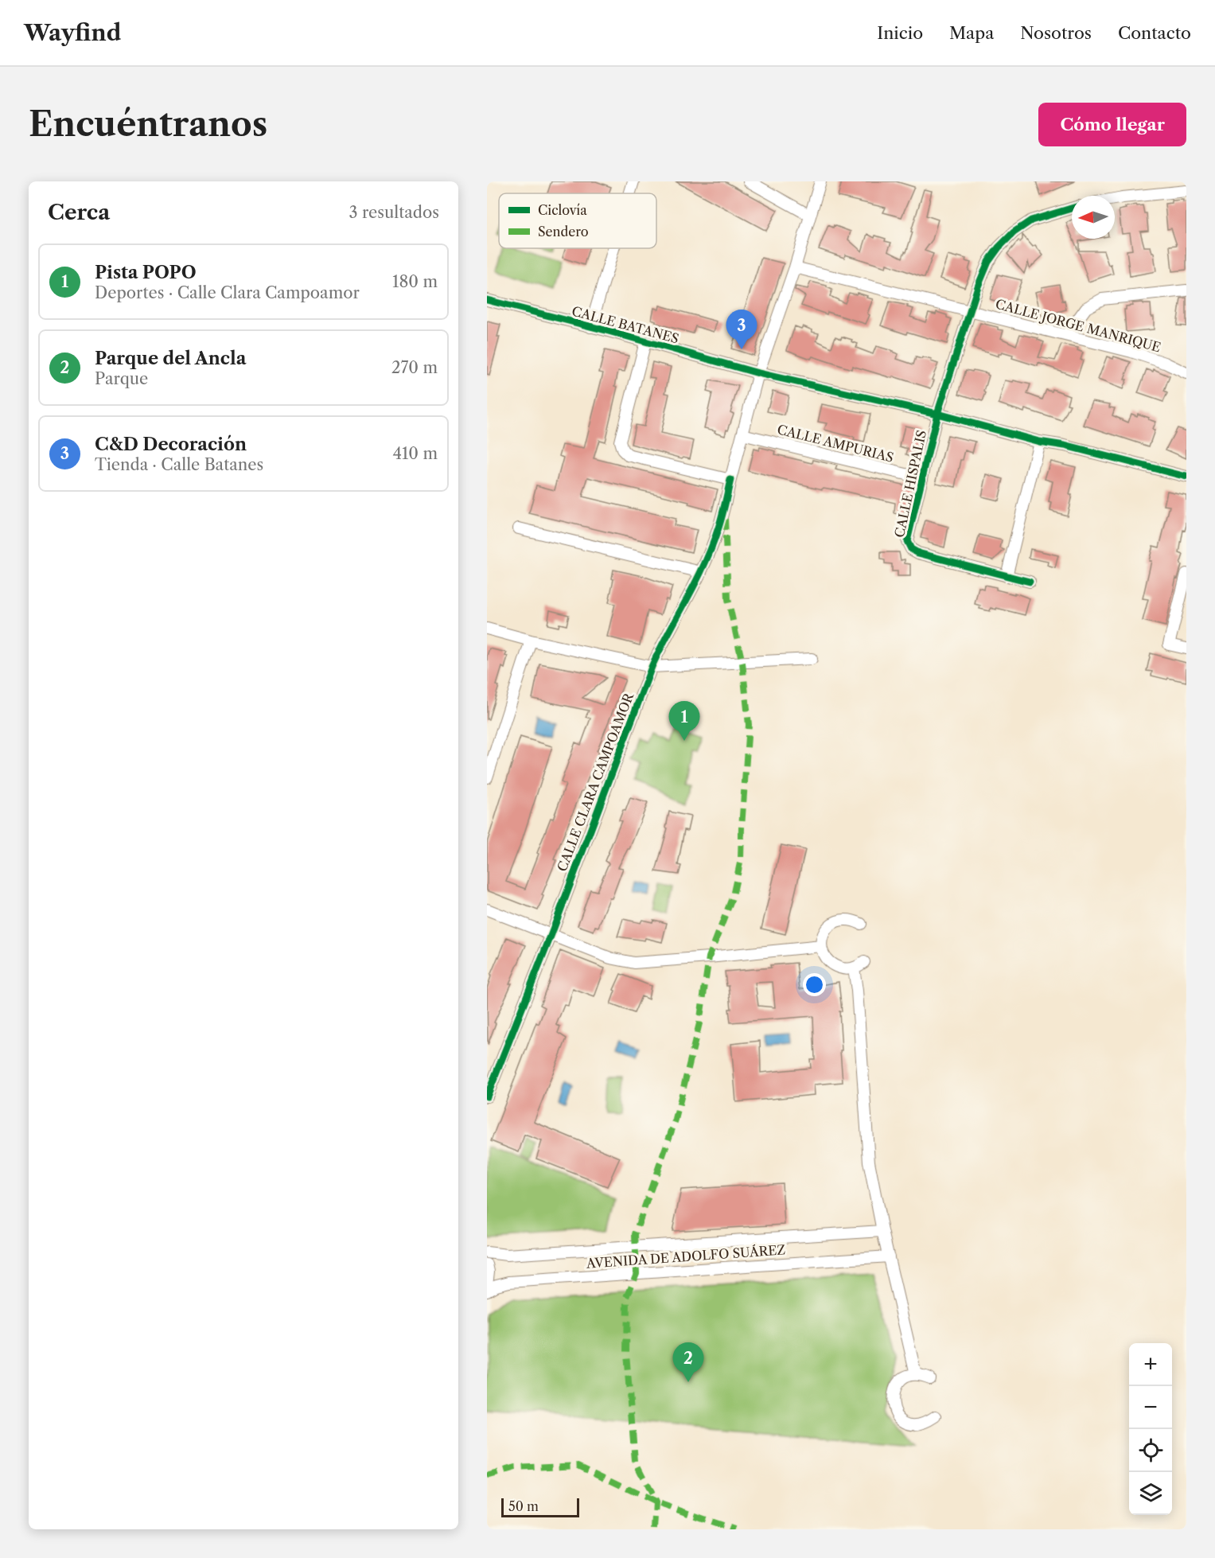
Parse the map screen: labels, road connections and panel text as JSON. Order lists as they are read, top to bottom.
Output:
{
  "streets": {
    "street": [
      "CALLE BATANES",
      "CALLE JORGE MANRIQUE",
      "CALLE AMPURIAS",
      "CALLE HISPALIS",
      "CALLE CLARA CAMPOAMOR",
      "AVENIDA DE ADOLFO SUÁREZ"
    ]
  },
  "crossings": [
    ["CALLE BATANES", "CALLE HISPALIS"],
    ["CALLE BATANES", "CALLE CLARA CAMPOAMOR"],
    ["CALLE JORGE MANRIQUE", "CALLE HISPALIS"],
    ["CALLE JORGE MANRIQUE", "CALLE CLARA CAMPOAMOR"],
    ["CALLE AMPURIAS", "CALLE HISPALIS"],
    ["CALLE AMPURIAS", "CALLE CLARA CAMPOAMOR"]
  ],
  "legend": ["Ciclovía", "Sendero"],
  "scale_bar": "50 m",
  "north": "left",
  "page": {
    "header": "Wayfind",
    "nav": [
      "Inicio",
      "Mapa",
      "Nosotros",
      "Contacto"
    ],
    "buttons": "Cómo llegar",
    "title": "Encuéntranos",
    "heading": ["Cerca", "3 resultados"],
    "list": [
      {
        "mark": "1",
        "name": "Pista POPO",
        "note": "Deportes · Calle Clara Campoamor",
        "value": "180 m"
      },
      {
        "mark": "2",
        "name": "Parque del Ancla",
        "note": "Parque",
        "value": "270 m"
      },
      {
        "mark": "3",
        "name": "C&D Decoración",
        "note": "Tienda · Calle Batanes",
        "value": "410 m"
      }
    ],
    "pins": ["3", "1", "2"],
    "map_buttons": ["+", "−"],
    "scale": "50 m"
  }
}
